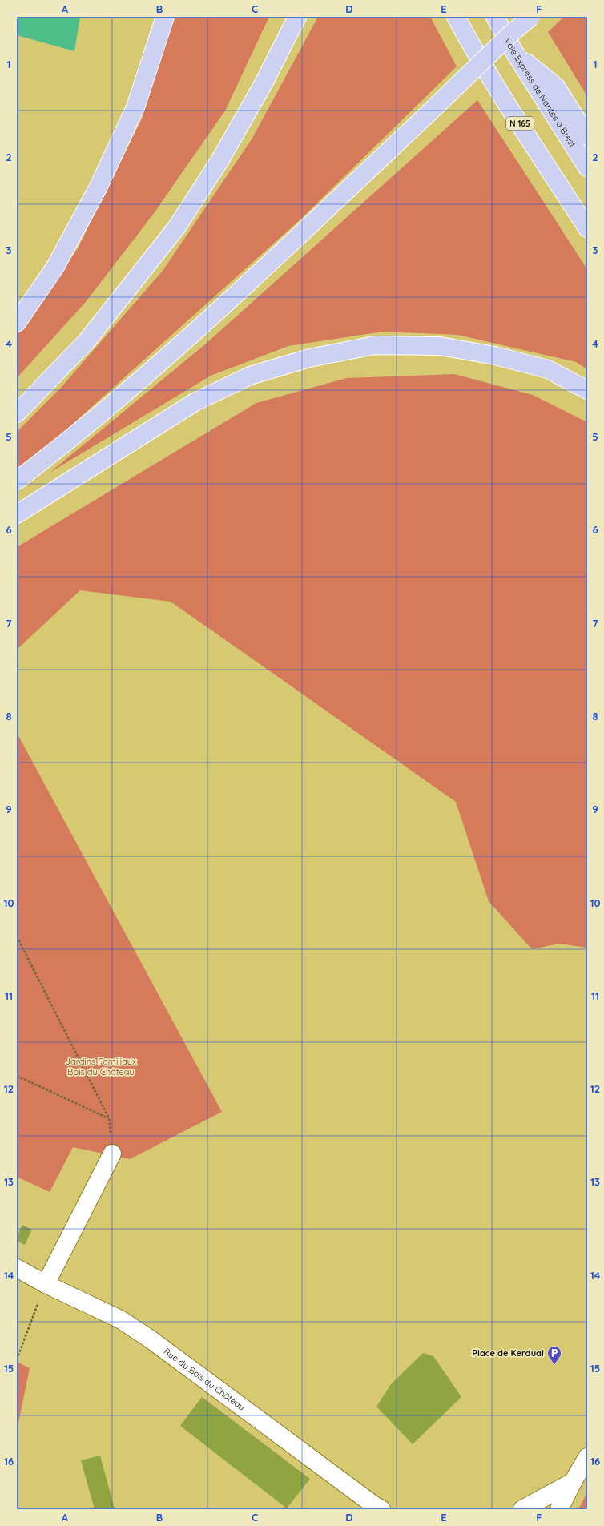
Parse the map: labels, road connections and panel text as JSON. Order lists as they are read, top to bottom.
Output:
{
  "streets": {
    "highway": ["Voie Express de Nantes à Brest", "N 165"],
    "street": ["Rue du Bois du Château"]
  },
  "parks": ["Jardins Familiaux Bois du Château"],
  "places": {
    "parking": ["Place de Kerdual"]
  },
  "grid": {
    "columns": [
      "A",
      "B",
      "C",
      "D",
      "E",
      "F"
    ],
    "rows": [
      "1",
      "2",
      "3",
      "4",
      "5",
      "6",
      "7",
      "8",
      "9",
      "10",
      "11",
      "12",
      "13",
      "14",
      "15",
      "16"
    ]
  }
}
